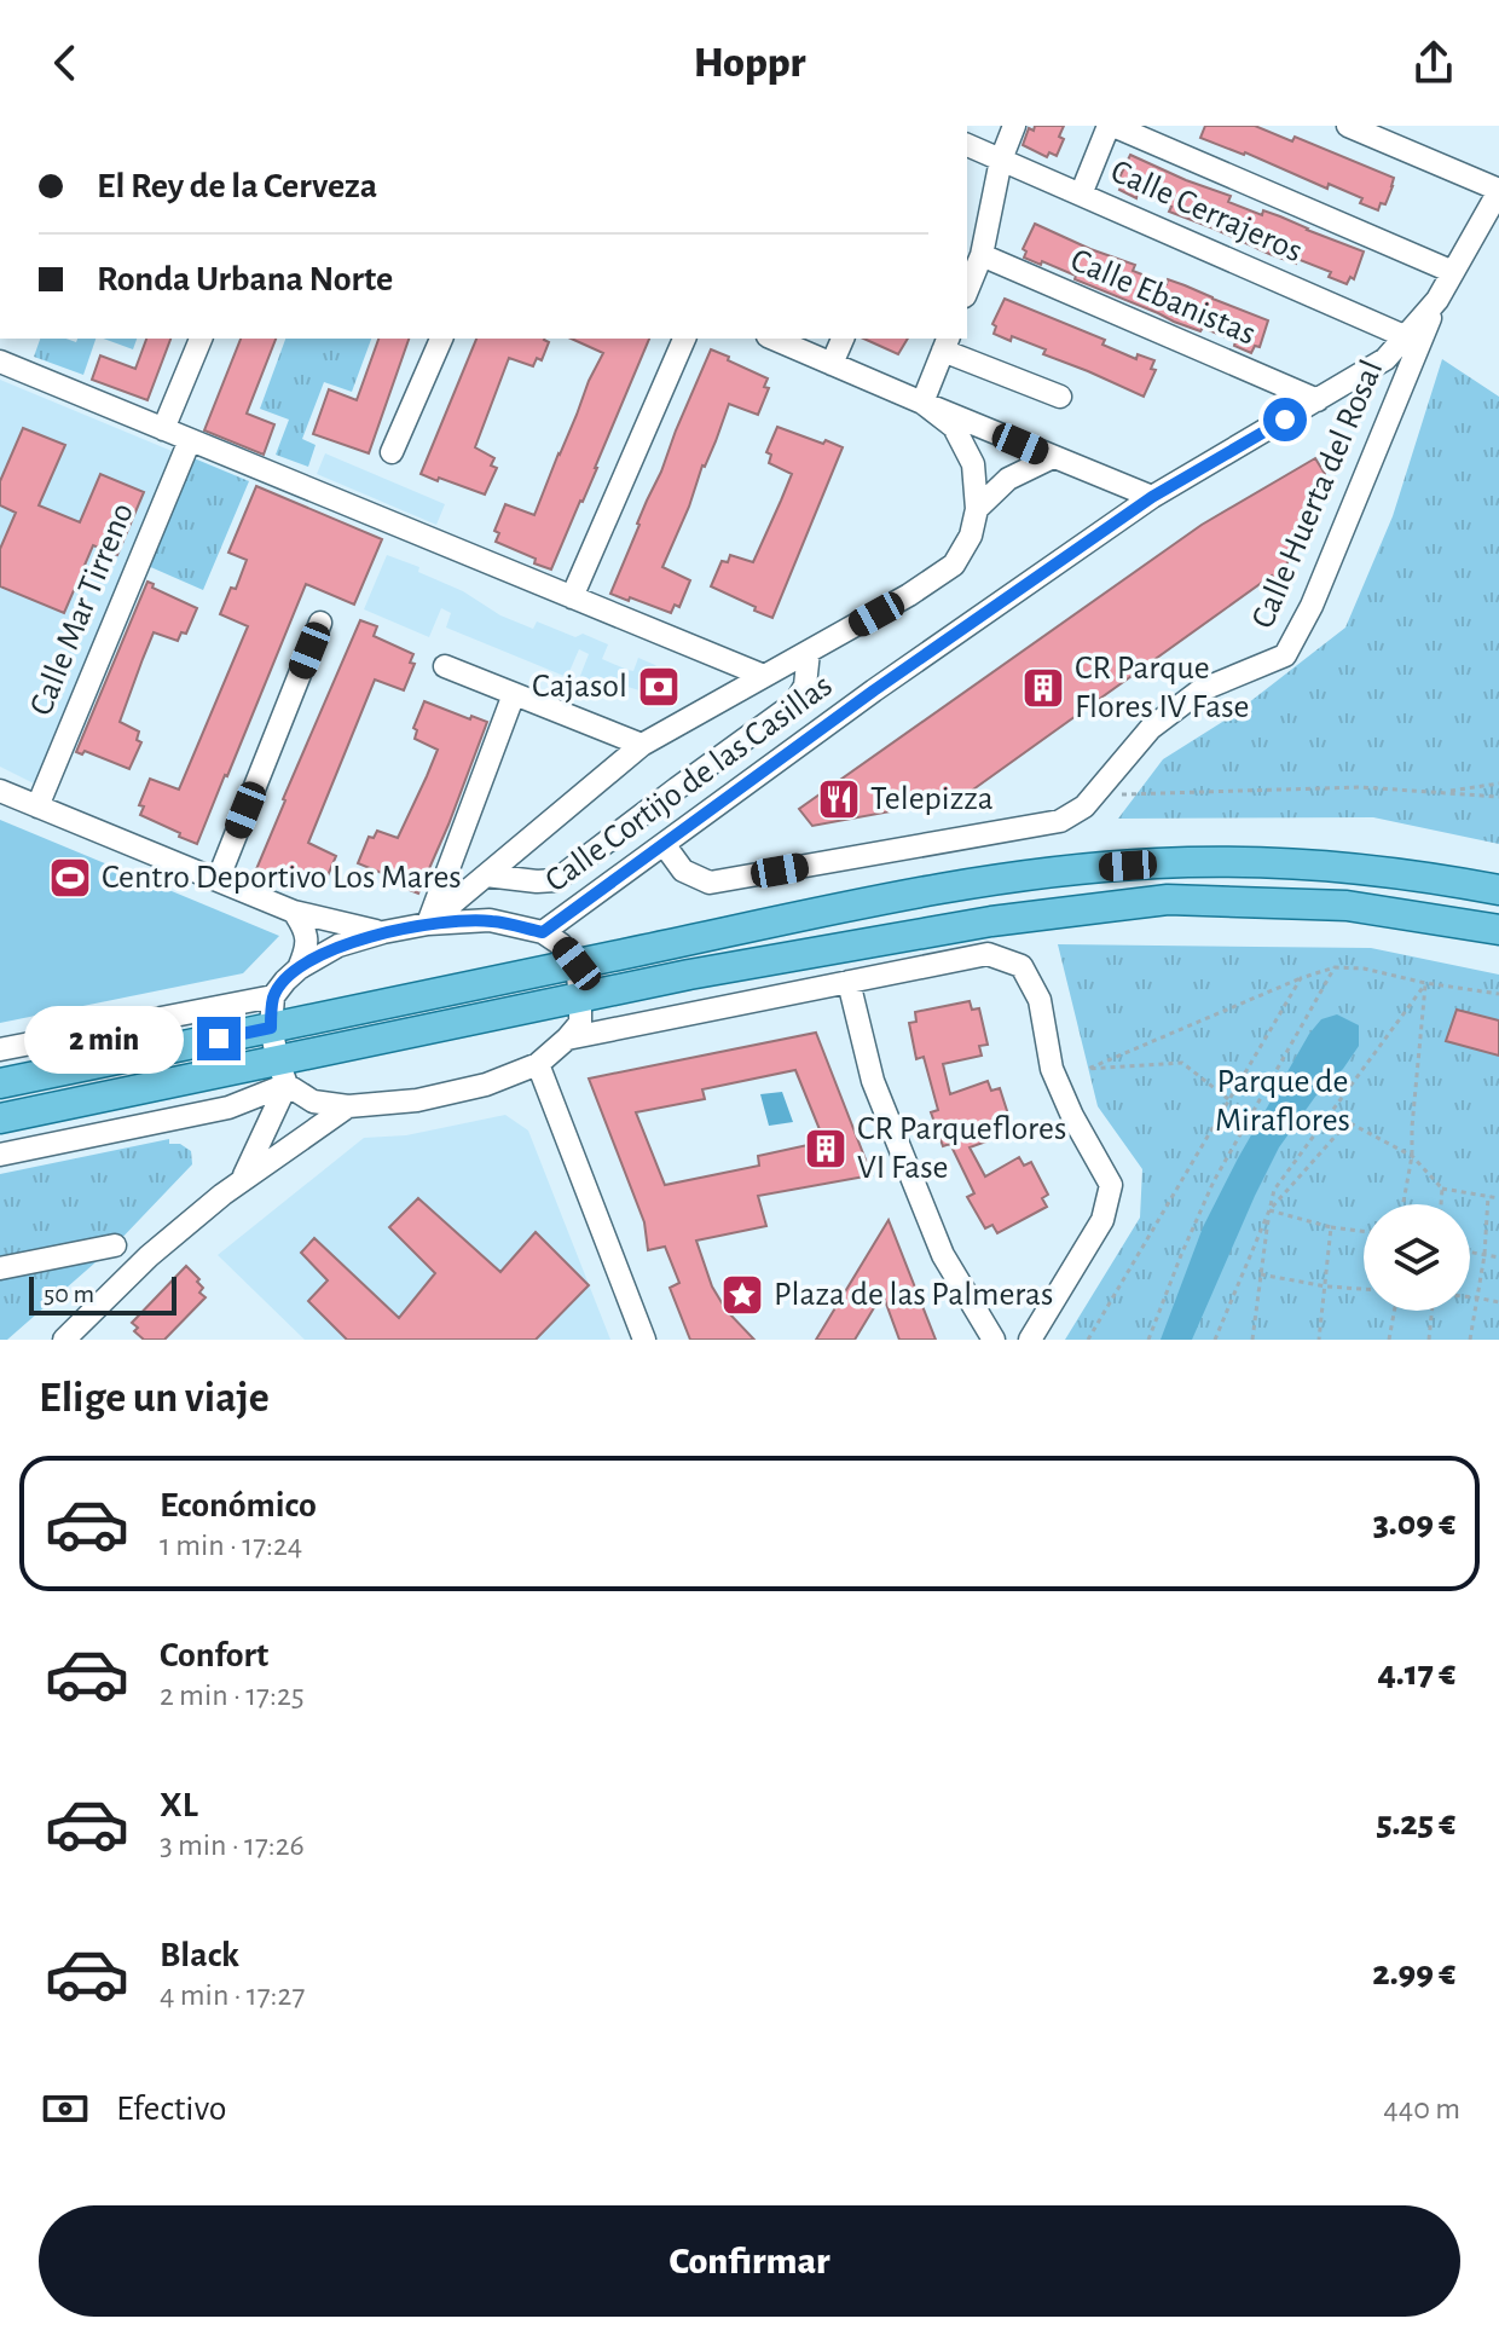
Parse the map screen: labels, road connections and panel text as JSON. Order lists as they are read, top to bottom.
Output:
{
  "streets": {
    "street": [
      "Calle Cerrajeros",
      "Calle Ebanistas",
      "Calle Huerta del Rosal",
      "Calle Mar Tirreno",
      "Calle Cortijo de las Casillas"
    ]
  },
  "crossings": [
    ["Calle Cerrajeros", "Calle Huerta del Rosal"],
    ["Calle Cerrajeros", "Calle Cortijo de las Casillas"],
    ["Calle Ebanistas", "Calle Cortijo de las Casillas"],
    ["Calle Huerta del Rosal", "Calle Cortijo de las Casillas"]
  ],
  "parks": ["Parque de Miraflores"],
  "places": {
    "bank": ["Cajasol"],
    "building": ["CR Parque Flores IV Fase", "CR Parqueflores VI Fase"],
    "restaurant": ["Telepizza"],
    "sports": ["Centro Deportivo Los Mares"],
    "place": ["Plaza de las Palmeras"]
  },
  "scale_bar": "50 m",
  "page": {
    "header": "Hoppr",
    "banner": ["El Rey de la Cerveza", "Ronda Urbana Norte"],
    "bubble": "2 min",
    "scale": "50 m",
    "heading": "Elige un viaje",
    "list": [
      {
        "name": "Económico",
        "note": "1 min · 17:24",
        "value": "3.09 €"
      },
      {
        "name": "Confort",
        "note": "2 min · 17:25",
        "value": "4.17 €"
      },
      {
        "name": "XL",
        "note": "3 min · 17:26",
        "value": "5.25 €"
      },
      {
        "name": "Black",
        "note": "4 min · 17:27",
        "value": "2.99 €"
      }
    ],
    "pay": ["Efectivo", "440 m"],
    "buttons": "Confirmar"
  }
}
